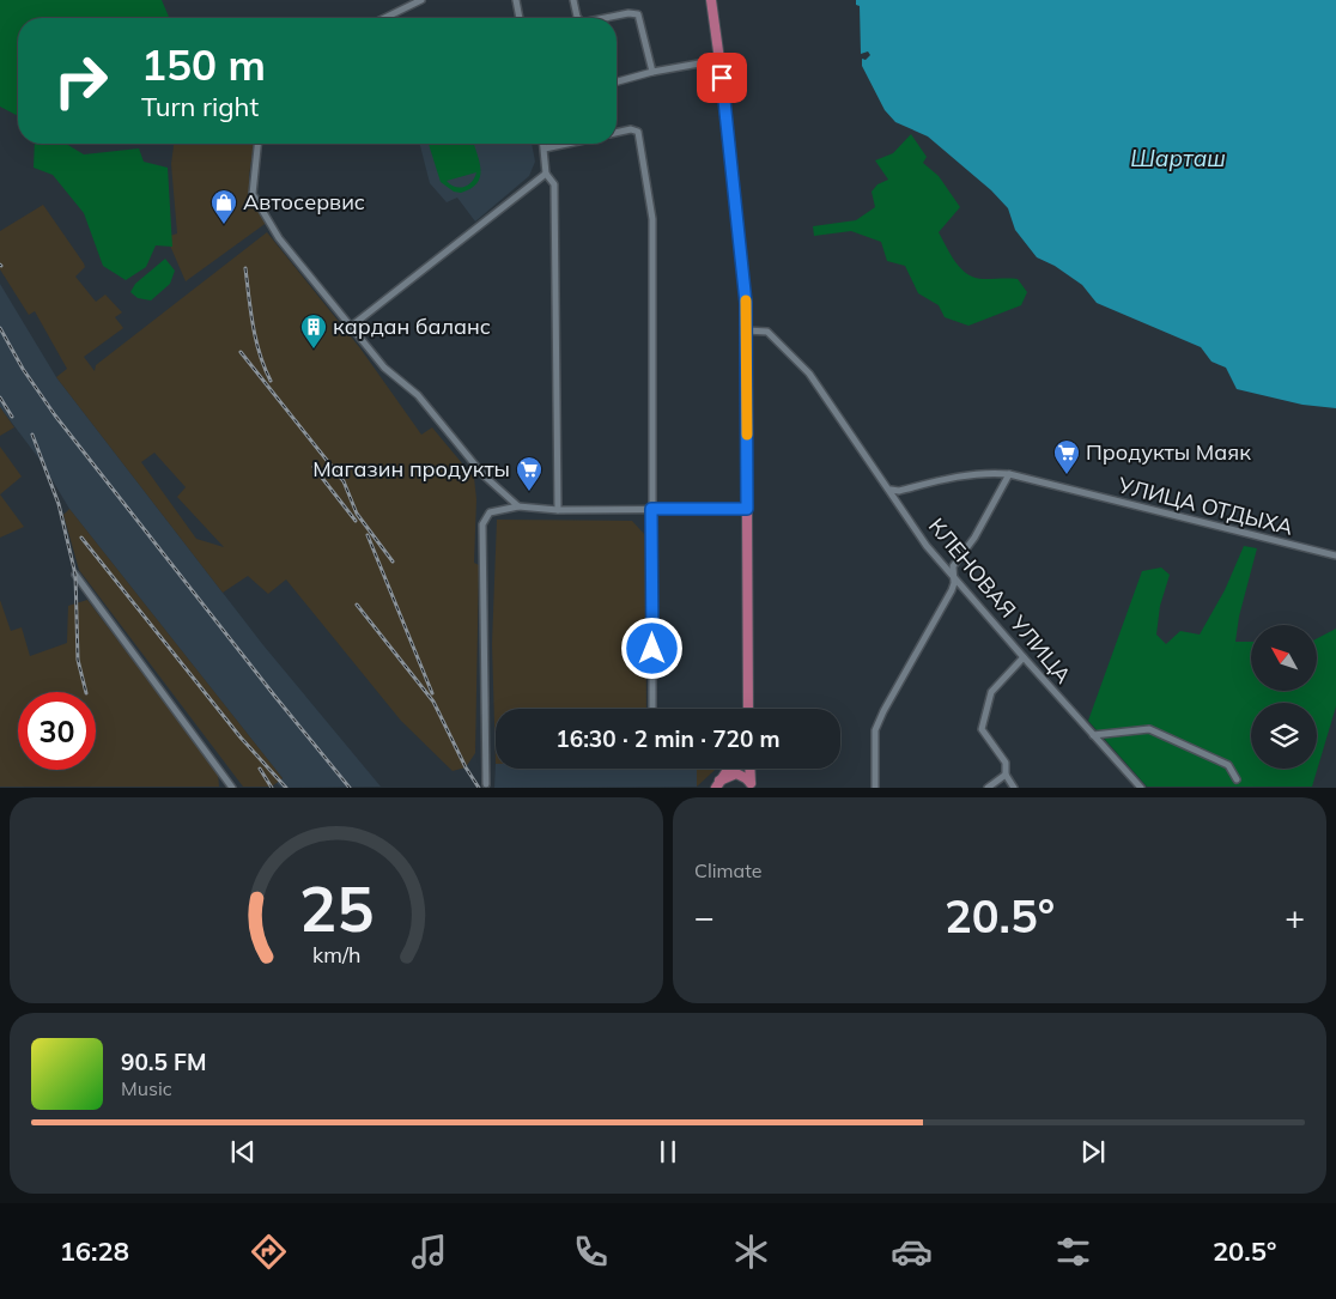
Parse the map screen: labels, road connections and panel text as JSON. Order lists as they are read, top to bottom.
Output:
{
  "streets": {
    "street": ["УЛИЦА ОТДЫХА", "КЛЕНОВАЯ УЛИЦА"]
  },
  "crossings": [
    ["УЛИЦА ОТДЫХА", "КЛЕНОВАЯ УЛИЦА"]
  ],
  "water": ["Шарташ"],
  "places": {
    "shop": ["Автосервис"],
    "building": ["кардан баланс"],
    "supermarket": ["Продукты Маяк", "Магазин продукты"]
  },
  "north": "top left",
  "page": {
    "turn": ["150 m", "Turn right"],
    "limit": "30",
    "trip": "16:30 · 2 min · 720 m",
    "tile": "Climate",
    "heat": ["−", "20.5°", "+"],
    "song": ["90.5 FM", "Music"],
    "tabs": ["16:28", "20.5°"],
    "gauge": ["25", "km/h"]
  }
}
